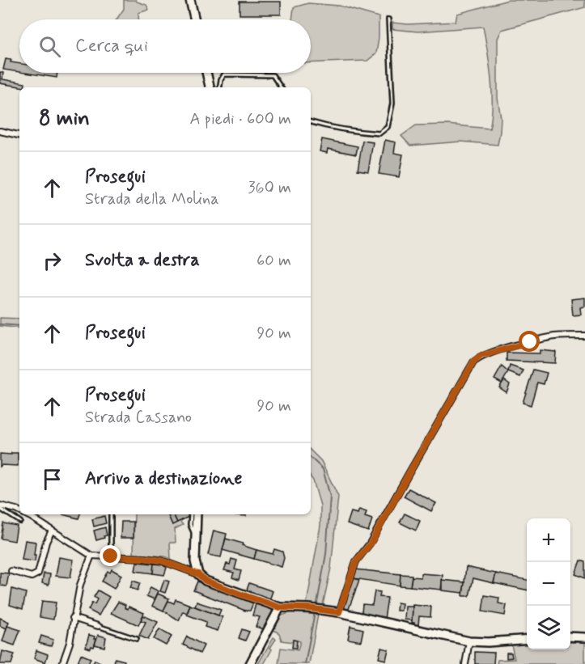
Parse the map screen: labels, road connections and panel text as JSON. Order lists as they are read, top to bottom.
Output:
{
  "page": {
    "search": "Cerca qui",
    "heading": ["8 min", "A piedi · 600 m"],
    "list": [
      ["Prosegui", "Strada della Molina", "360 m"],
      ["Svolta a destra", "60 m"],
      ["Prosegui", "90 m"],
      ["Prosegui", "Strada Cassano", "90 m"],
      "Arrivo a destinazione"
    ],
    "map_buttons": ["+", "−"]
  }
}
